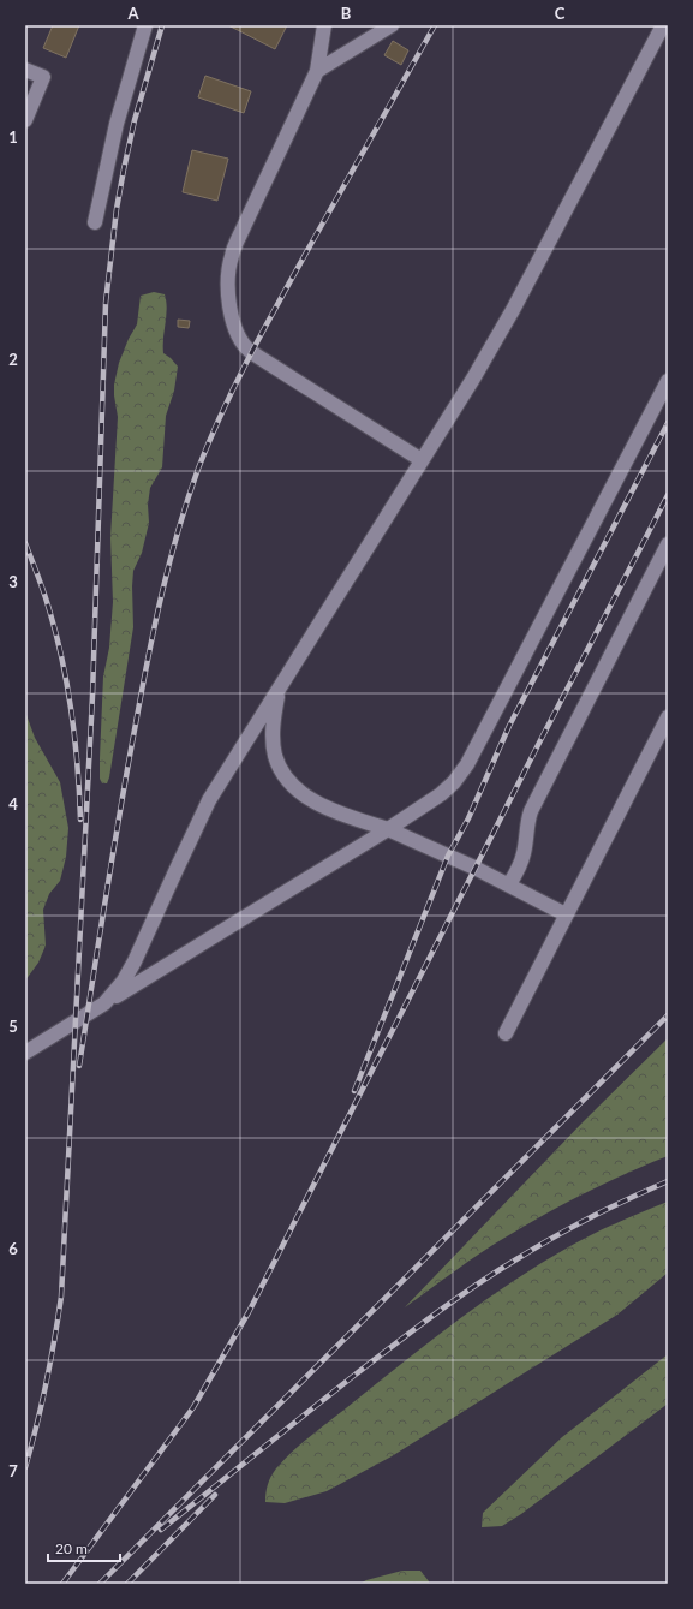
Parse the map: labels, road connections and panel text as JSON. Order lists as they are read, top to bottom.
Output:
{
  "scale_bar": "20 m",
  "grid": {
    "columns": ["A", "B", "C"],
    "rows": [
      "1",
      "2",
      "3",
      "4",
      "5",
      "6",
      "7"
    ]
  }
}
